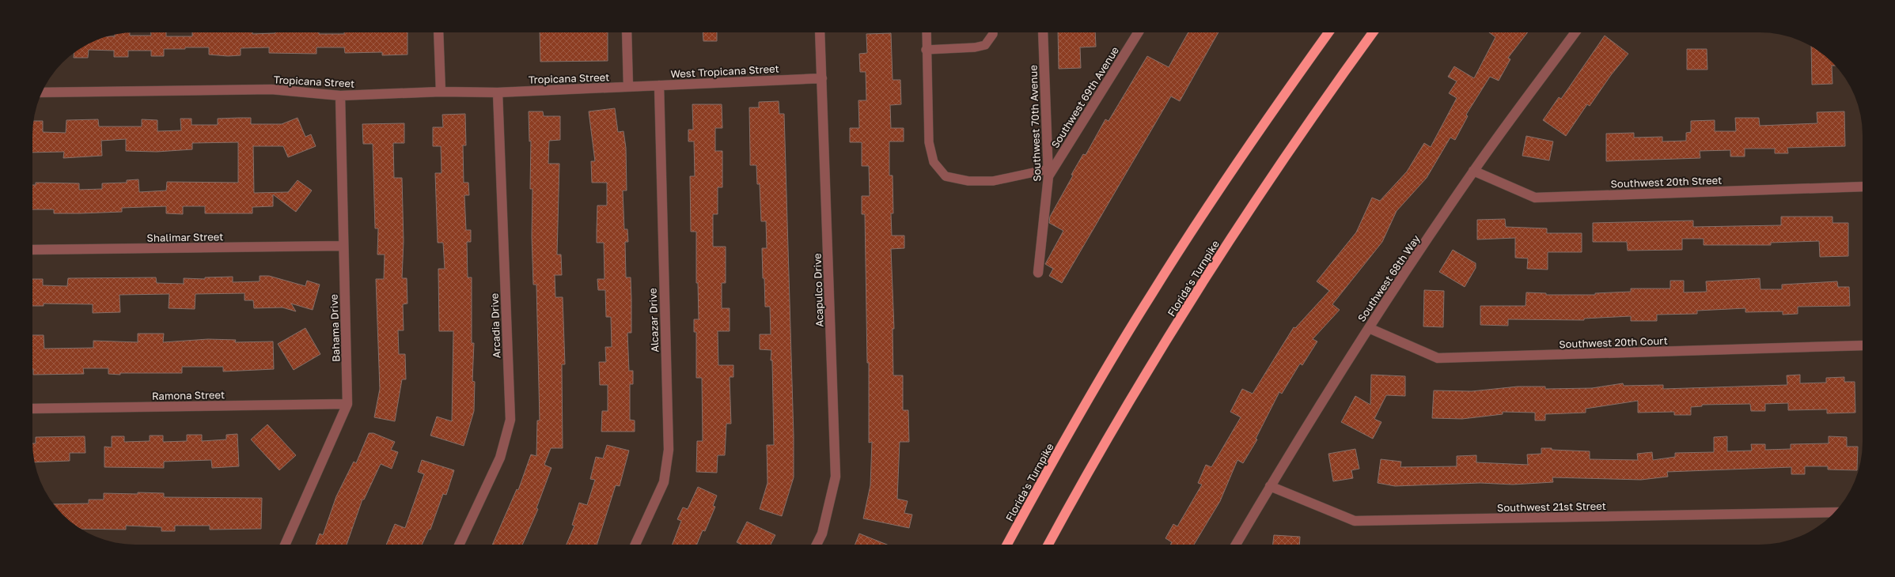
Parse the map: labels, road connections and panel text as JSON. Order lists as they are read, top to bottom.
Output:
{
  "streets": {
    "highway": ["Florida's Turnpike"],
    "street": [
      "West Tropicana Street",
      "Tropicana Street",
      "Southwest 69th Avenue",
      "Southwest 70th Avenue",
      "Southwest 20th Street",
      "Shalimar Street",
      "Southwest 68th Way",
      "Acapulco Drive",
      "Alcazar Drive",
      "Arcadia Drive",
      "Bahama Drive",
      "Southwest 20th Court",
      "Ramona Street",
      "Southwest 21st Street"
    ]
  },
  "crossings": [
    ["West Tropicana Street", "Tropicana Street"],
    ["West Tropicana Street", "Acapulco Drive"],
    ["West Tropicana Street", "Alcazar Drive"],
    ["Tropicana Street", "Arcadia Drive"],
    ["Tropicana Street", "Bahama Drive"],
    ["Southwest 69th Avenue", "Southwest 70th Avenue"],
    ["Southwest 20th Street", "Southwest 68th Way"],
    ["Shalimar Street", "Bahama Drive"],
    ["Southwest 68th Way", "Southwest 20th Court"],
    ["Southwest 68th Way", "Southwest 21st Street"],
    ["Bahama Drive", "Ramona Street"]
  ]
}
